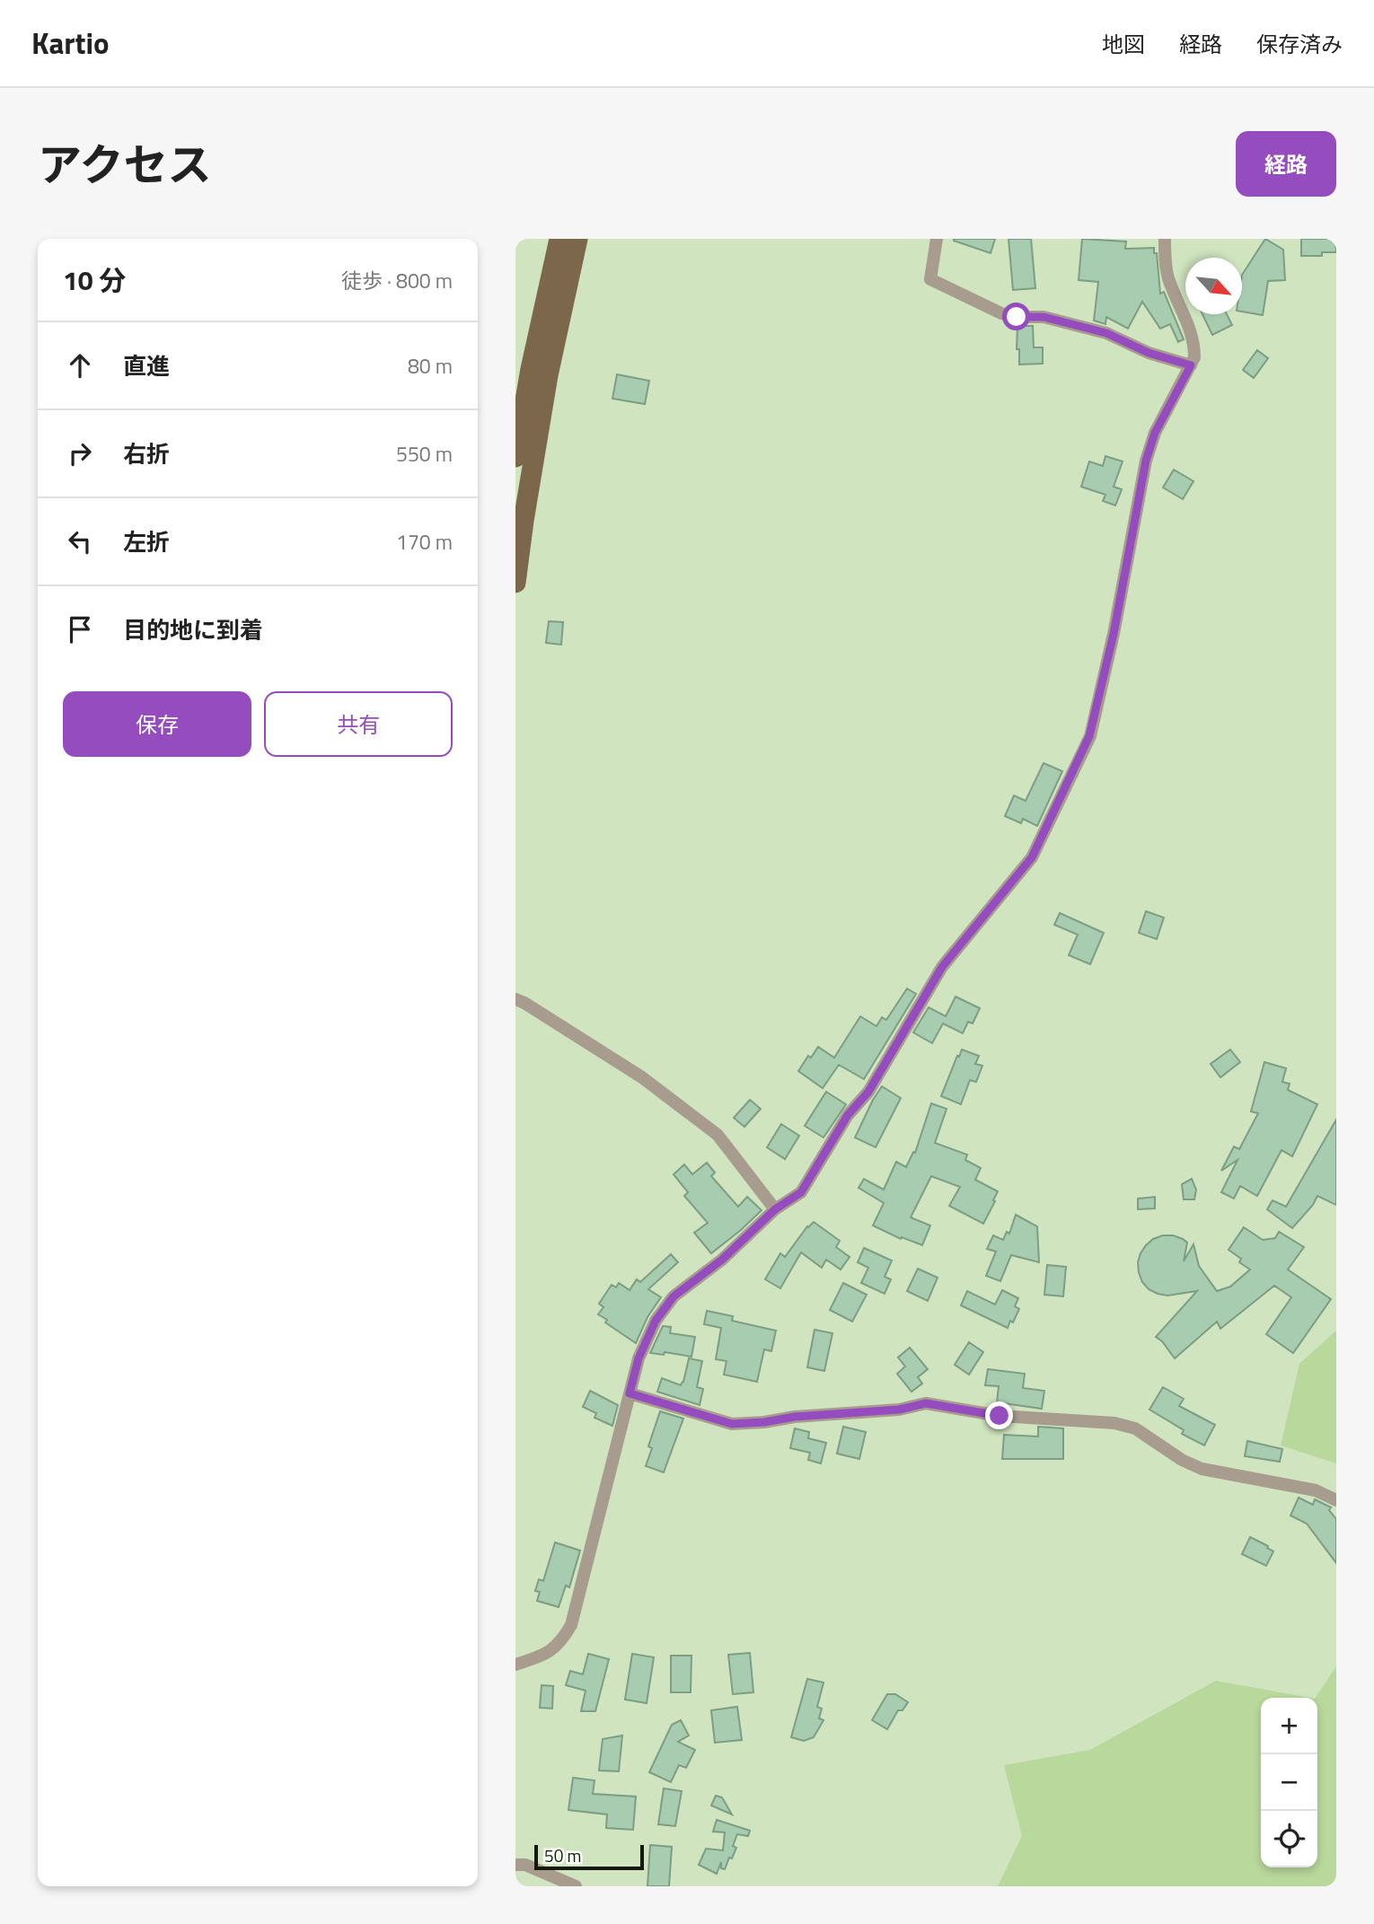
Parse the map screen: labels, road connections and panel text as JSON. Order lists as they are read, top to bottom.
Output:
{
  "scale_bar": "50 m",
  "north": "bottom right",
  "page": {
    "header": "Kartio",
    "nav": ["地図", "経路", "保存済み"],
    "title": "アクセス",
    "buttons": [
      "経路",
      ["保存", "共有"]
    ],
    "heading": ["10 分", "徒歩 · 800 m"],
    "list": [
      ["直進", "80 m"],
      ["右折", "550 m"],
      ["左折", "170 m"],
      "目的地に到着"
    ],
    "map_buttons": ["+", "−"],
    "scale": "50 m"
  }
}
